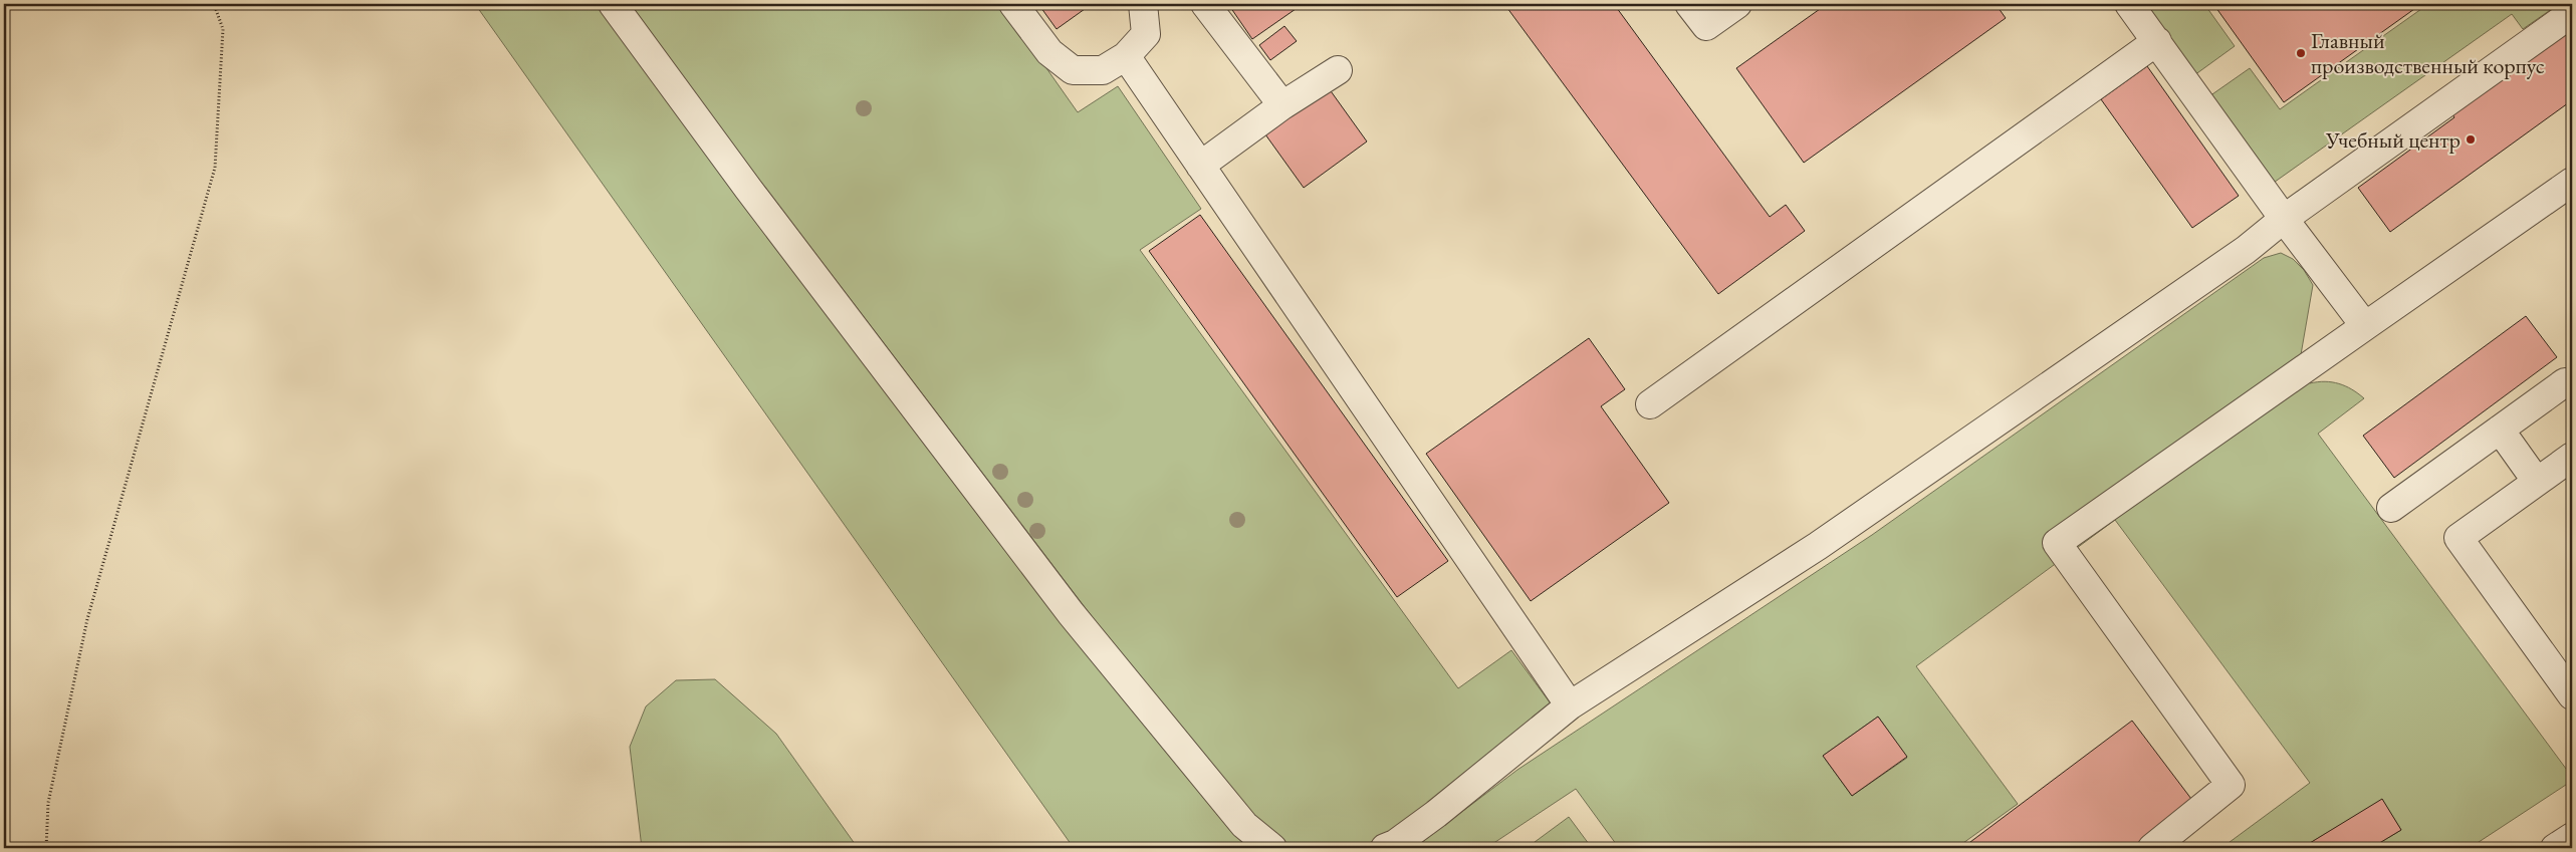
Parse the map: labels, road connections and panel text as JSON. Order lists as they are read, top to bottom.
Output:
{
  "places": ["Главный производственный корпус", "Учебный центр"]
}
